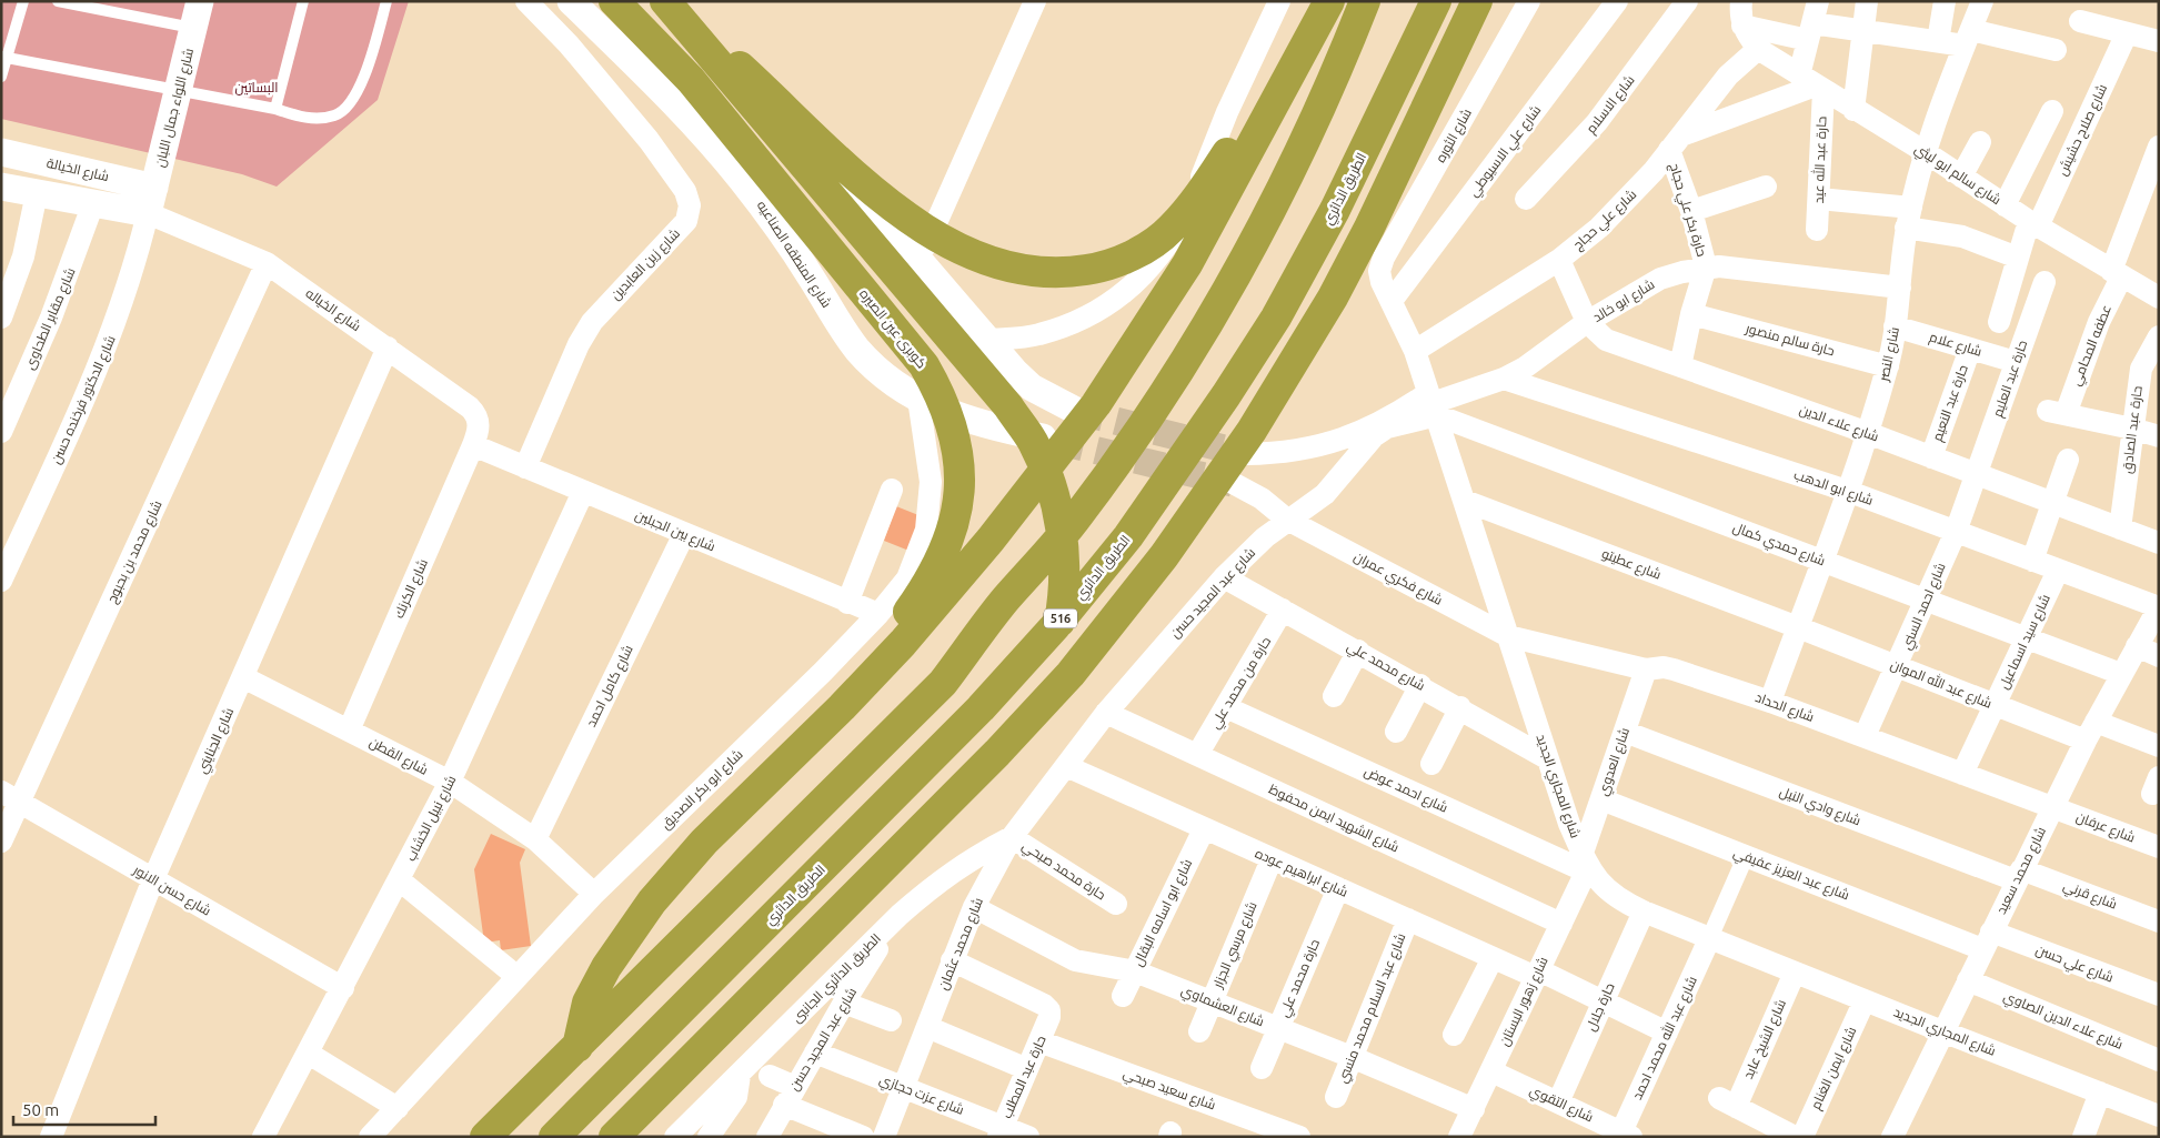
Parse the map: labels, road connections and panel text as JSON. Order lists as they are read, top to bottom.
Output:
{
  "streets": {
    "highway": ["الطريق الدائري", "كوبرى عين الصيره", "516"],
    "street": [
      "شارع الاسلام",
      "شارع اللواء جمال اللبان",
      "شارع صلاح حشيش",
      "شارع الثوره",
      "شارع علي الاسيوطي",
      "حارة عبد الله عيد",
      "شارع الخيالة",
      "شارع سالم ابو ليثي",
      "حارة بكر علي حجاج",
      "شارع علي حجاج",
      "شارع المنطقه الصناعيه",
      "شارع زين العابدين",
      "شارع ابو خالد",
      "شارع الخياله",
      "شارع مقابر الطحاوى",
      "حارة سالم منصور",
      "شارع علام",
      "عطفه المحامي",
      "شارع النصر",
      "حارة عبد العليم",
      "شارع الدكتور فرخنده حسن",
      "حارة عبد النعيم",
      "شارع علاء الدين",
      "حارة عبد الصادق",
      "شارع ابو الدهب",
      "شارع بين الجبلين",
      "شارع حمدي كمال",
      "شارع محمد بن بحبوح",
      "شارع عطيتو",
      "شارع فكري عمران",
      "شارع الكرنك",
      "شارع عبد المجيد حسن",
      "شارع احمد السني",
      "شارع سيد اسماعيل",
      "شارع محمد علي",
      "حارة من محمد علي",
      "شارع عبد الله الموان",
      "شارع كامل احمد",
      "شارع الحداد",
      "شارع الجنايني",
      "شارع القطن",
      "شارع العدوي",
      "شارع المجاري الجديد",
      "شارع ابو بكر الصديق",
      "شارع احمد عوض",
      "شارع وادي النيل",
      "شارع نبيل الخشاب",
      "شارع الشهيد ايمن محفوظ",
      "شارع عرفان",
      "حارة محمد صبحي",
      "شارع محمد سعيد",
      "شارع ابراهيم عوده",
      "شارع عبد العزيز عفيفي",
      "شارع حسن الانور",
      "شارع قرني",
      "شارع ابو اسامه البقال",
      "شارع محمد عثمان",
      "شارع مرسي الجزار",
      "شارع علي حسن",
      "الطريق الدائري الجانبى",
      "حارة محمد علي",
      "شارع زهور البستان",
      "شارع العشماوي",
      "حارة جلال",
      "شارع عبد السلام محمد منسي",
      "شارع علاء الدين الصاوي",
      "شارع عبد الله محمد احمد",
      "شارع الشيخ عابد",
      "شارع ايمن الغنام",
      "حارة عبد المطلب",
      "شارع سعيد صبحي",
      "شارع عزت حجازي",
      "شارع التقوي"
    ]
  },
  "crossings": [
    ["شارع اللواء جمال اللبان", "شارع الخيالة"],
    ["شارع اللواء جمال اللبان", "شارع الخياله"],
    ["شارع اللواء جمال اللبان", "شارع الدكتور فرخنده حسن"],
    ["شارع صلاح حشيش", "شارع سالم ابو ليثي"],
    ["شارع الثوره", "شارع المجاري الجديد"],
    ["شارع علي الاسيوطي", "شارع المجاري الجديد"],
    ["حارة عبد الله عيد", "شارع سالم ابو ليثي"],
    ["شارع الخيالة", "شارع الخياله"],
    ["شارع الخيالة", "شارع مقابر الطحاوى"],
    ["شارع الخيالة", "شارع الدكتور فرخنده حسن"],
    ["شارع سالم ابو ليثي", "شارع علي حجاج"],
    ["شارع سالم ابو ليثي", "عطفه المحامي"],
    ["شارع سالم ابو ليثي", "شارع النصر"],
    ["حارة بكر علي حجاج", "شارع علي حجاج"],
    ["حارة بكر علي حجاج", "شارع ابو خالد"],
    ["حارة بكر علي حجاج", "حارة سالم منصور"],
    ["حارة بكر علي حجاج", "شارع علاء الدين"],
    ["شارع علي حجاج", "شارع علاء الدين"],
    ["شارع علي حجاج", "شارع المجاري الجديد"],
    ["شارع المنطقه الصناعيه", "شارع ابو بكر الصديق"],
    ["شارع زين العابدين", "شارع بين الجبلين"],
    ["شارع ابو خالد", "شارع النصر"],
    ["شارع ابو خالد", "شارع علاء الدين"],
    ["شارع ابو خالد", "شارع ابو الدهب"],
    ["شارع ابو خالد", "شارع حمدي كمال"],
    ["شارع ابو خالد", "شارع عبد المجيد حسن"],
    ["شارع ابو خالد", "شارع المجاري الجديد"],
    ["شارع الخياله", "شارع الدكتور فرخنده حسن"],
    ["شارع الخياله", "شارع بين الجبلين"],
    ["شارع الخياله", "شارع محمد بن بحبوح"],
    ["شارع الخياله", "شارع الكرنك"],
    ["شارع الخياله", "شارع الجنايني"],
    ["حارة سالم منصور", "شارع النصر"],
    ["شارع علام", "شارع النصر"],
    ["شارع علام", "حارة عبد العليم"],
    ["شارع علام", "حارة عبد النعيم"],
    ["عطفه المحامي", "حارة عبد الصادق"],
    ["شارع النصر", "شارع علاء الدين"],
    ["شارع النصر", "شارع ابو الدهب"],
    ["شارع النصر", "شارع حمدي كمال"],
    ["شارع النصر", "شارع عطيتو"],
    ["شارع النصر", "شارع عبد الله الموان"],
    ["شارع النصر", "شارع الحداد"],
    ["حارة عبد العليم", "شارع علاء الدين"],
    ["حارة عبد العليم", "شارع احمد السني"],
    ["حارة عبد النعيم", "شارع علاء الدين"],
    ["شارع علاء الدين", "حارة عبد الصادق"],
    ["شارع علاء الدين", "شارع احمد السني"],
    ["شارع ابو الدهب", "شارع احمد السني"],
    ["شارع ابو الدهب", "شارع سيد اسماعيل"],
    ["شارع ابو الدهب", "شارع محمد سعيد"],
    ["شارع بين الجبلين", "شارع الكرنك"],
    ["شارع بين الجبلين", "شارع كامل احمد"],
    ["شارع بين الجبلين", "شارع ابو بكر الصديق"],
    ["شارع بين الجبلين", "شارع نبيل الخشاب"],
    ["شارع حمدي كمال", "شارع عبد المجيد حسن"],
    ["شارع حمدي كمال", "شارع احمد السني"],
    ["شارع حمدي كمال", "شارع سيد اسماعيل"],
    ["شارع حمدي كمال", "شارع المجاري الجديد"],
    ["شارع حمدي كمال", "شارع محمد سعيد"],
    ["شارع محمد بن بحبوح", "شارع حسن الانور"],
    ["شارع عطيتو", "شارع عبد الله الموان"],
    ["شارع عطيتو", "شارع المجاري الجديد"],
    ["شارع فكري عمران", "شارع عبد المجيد حسن"],
    ["شارع فكري عمران", "شارع الحداد"],
    ["شارع فكري عمران", "شارع المجاري الجديد"],
    ["شارع الكرنك", "شارع القطن"],
    ["شارع عبد المجيد حسن", "شارع محمد علي"],
    ["شارع عبد المجيد حسن", "شارع المجاري الجديد"],
    ["شارع عبد المجيد حسن", "شارع الشهيد ايمن محفوظ"],
    ["شارع عبد المجيد حسن", "شارع ابراهيم عوده"],
    ["شارع عبد المجيد حسن", "شارع محمد عثمان"],
    ["شارع عبد المجيد حسن", "الطريق الدائري الجانبى"],
    ["شارع عبد المجيد حسن", "شارع عزت حجازي"],
    ["شارع احمد السني", "شارع عبد الله الموان"],
    ["شارع احمد السني", "شارع الحداد"],
    ["شارع سيد اسماعيل", "شارع عبد الله الموان"],
    ["شارع سيد اسماعيل", "شارع الحداد"],
    ["شارع محمد علي", "حارة من محمد علي"],
    ["شارع محمد علي", "شارع المجاري الجديد"],
    ["حارة من محمد علي", "شارع احمد عوض"],
    ["حارة من محمد علي", "شارع الشهيد ايمن محفوظ"],
    ["شارع عبد الله الموان", "شارع محمد سعيد"],
    ["شارع كامل احمد", "شارع القطن"],
    ["شارع الحداد", "شارع العدوي"],
    ["شارع الحداد", "شارع المجاري الجديد"],
    ["شارع الحداد", "شارع عرفان"],
    ["شارع الحداد", "شارع محمد سعيد"],
    ["شارع الجنايني", "شارع القطن"],
    ["شارع الجنايني", "شارع حسن الانور"],
    ["شارع القطن", "شارع ابو بكر الصديق"],
    ["شارع القطن", "شارع نبيل الخشاب"],
    ["شارع العدوي", "شارع المجاري الجديد"],
    ["شارع العدوي", "شارع احمد عوض"],
    ["شارع العدوي", "شارع وادي النيل"],
    ["شارع العدوي", "شارع عبد العزيز عفيفي"],
    ["شارع العدوي", "شارع زهور البستان"],
    ["شارع المجاري الجديد", "شارع احمد عوض"],
    ["شارع المجاري الجديد", "شارع محمد سعيد"],
    ["شارع المجاري الجديد", "شارع زهور البستان"],
    ["شارع المجاري الجديد", "حارة جلال"],
    ["شارع المجاري الجديد", "شارع عبد الله محمد احمد"],
    ["شارع المجاري الجديد", "شارع الشيخ عابد"],
    ["شارع المجاري الجديد", "شارع ايمن الغنام"],
    ["شارع احمد عوض", "شارع زهور البستان"],
    ["شارع وادي النيل", "شارع محمد سعيد"],
    ["شارع وادي النيل", "شارع قرني"],
    ["شارع نبيل الخشاب", "شارع حسن الانور"],
    ["شارع الشهيد ايمن محفوظ", "شارع زهور البستان"],
    ["شارع عرفان", "شارع محمد سعيد"],
    ["حارة محمد صبحي", "شارع محمد عثمان"],
    ["حارة محمد صبحي", "الطريق الدائري الجانبى"],
    ["شارع محمد سعيد", "شارع عبد العزيز عفيفي"],
    ["شارع محمد سعيد", "شارع قرني"],
    ["شارع محمد سعيد", "شارع علي حسن"],
    ["شارع محمد سعيد", "شارع علاء الدين الصاوي"],
    ["شارع ابراهيم عوده", "شارع ابو اسامه البقال"],
    ["شارع ابراهيم عوده", "شارع محمد عثمان"],
    ["شارع ابراهيم عوده", "شارع مرسي الجزار"],
    ["شارع ابراهيم عوده", "حارة محمد علي"],
    ["شارع ابراهيم عوده", "شارع زهور البستان"],
    ["شارع ابراهيم عوده", "حارة جلال"],
    ["شارع ابراهيم عوده", "شارع عبد السلام محمد منسي"],
    ["شارع ابراهيم عوده", "شارع عبد الله محمد احمد"],
    ["شارع عبد العزيز عفيفي", "شارع علي حسن"],
    ["شارع ابو اسامه البقال", "شارع العشماوي"],
    ["شارع محمد عثمان", "الطريق الدائري الجانبى"],
    ["شارع محمد عثمان", "شارع العشماوي"],
    ["شارع محمد عثمان", "حارة عبد المطلب"],
    ["شارع محمد عثمان", "شارع عزت حجازي"],
    ["شارع مرسي الجزار", "شارع العشماوي"],
    ["حارة محمد علي", "شارع العشماوي"],
    ["شارع زهور البستان", "شارع العشماوي"],
    ["شارع زهور البستان", "شارع التقوي"],
    ["شارع العشماوي", "شارع عبد السلام محمد منسي"],
    ["حارة جلال", "شارع التقوي"],
    ["شارع عبد الله محمد احمد", "شارع التقوي"],
    ["حارة عبد المطلب", "شارع سعيد صبحي"],
    ["حارة عبد المطلب", "شارع عزت حجازي"]
  ],
  "parks": ["البساتين"],
  "scale_bar": "50 m"
}
